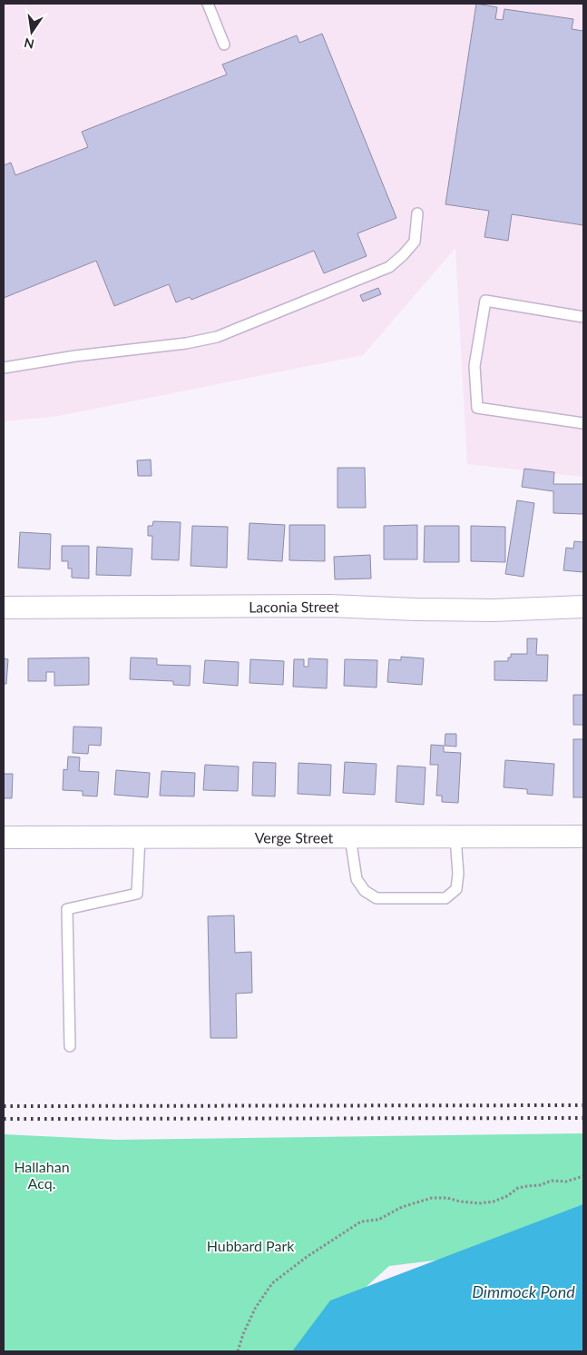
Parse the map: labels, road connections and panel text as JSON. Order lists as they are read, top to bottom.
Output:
{
  "streets": {
    "street": ["Laconia Street", "Verge Street"]
  },
  "water": ["Dimmock Pond"],
  "parks": ["Hallahan Acq.", "Hubbard Park"],
  "north": "bottom"
}
